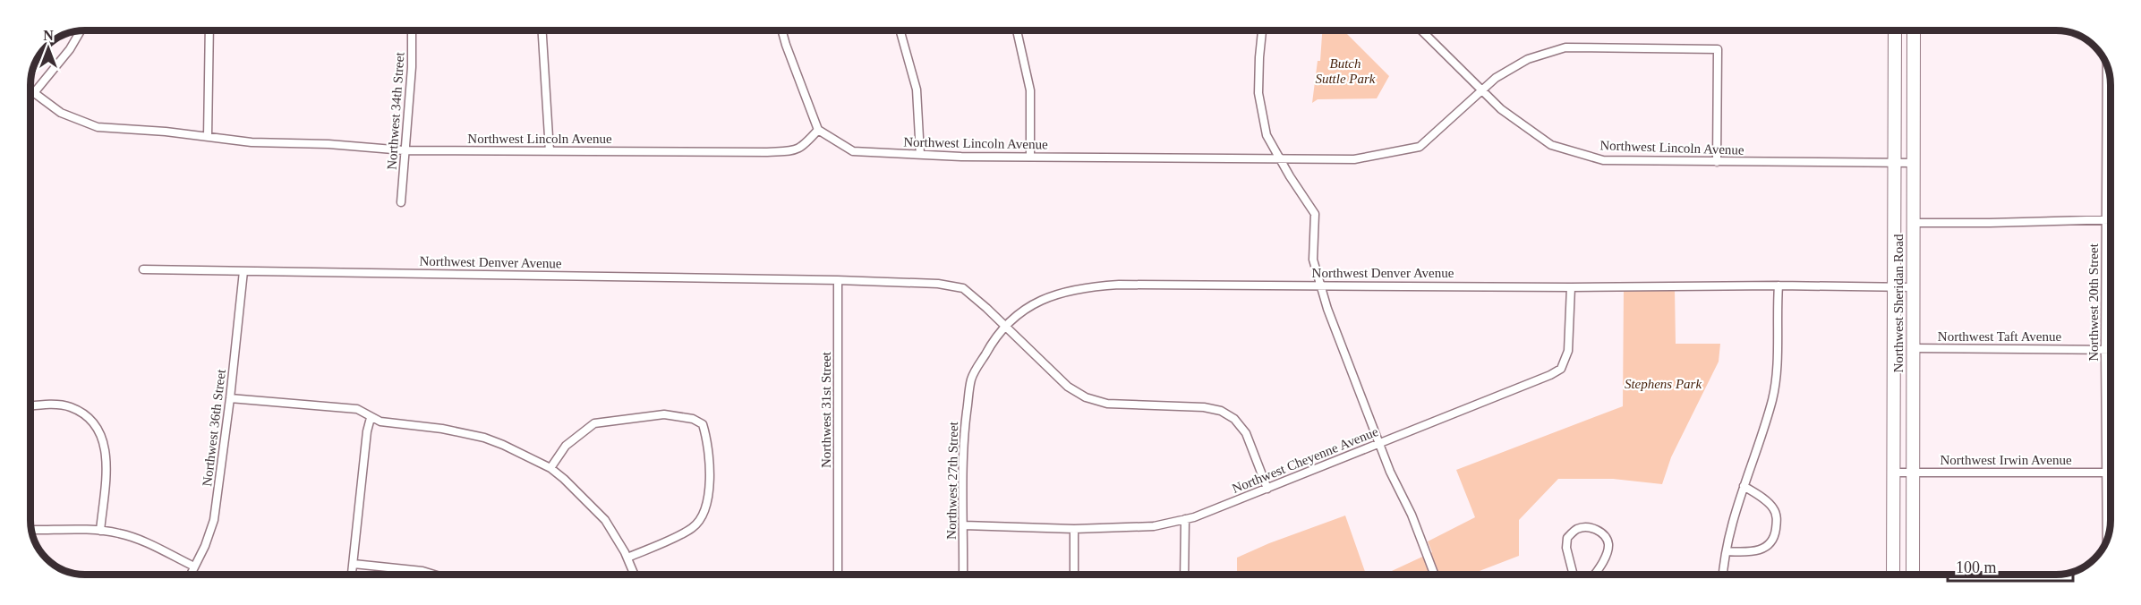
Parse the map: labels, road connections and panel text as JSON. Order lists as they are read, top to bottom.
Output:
{
  "streets": {
    "main road": ["Northwest Sheridan Road"],
    "street": [
      "Northwest 34th Street",
      "Northwest Lincoln Avenue",
      "Northwest Denver Avenue",
      "Northwest 20th Street",
      "Northwest Taft Avenue",
      "Northwest 31st Street",
      "Northwest 36th Street",
      "Northwest Cheyenne Avenue",
      "Northwest Irwin Avenue",
      "Northwest 27th Street"
    ]
  },
  "crossings": [
    ["Northwest 34th Street", "Northwest Lincoln Avenue"],
    ["Northwest Lincoln Avenue", "Northwest Sheridan Road"],
    ["Northwest Denver Avenue", "Northwest Sheridan Road"],
    ["Northwest Denver Avenue", "Northwest 31st Street"],
    ["Northwest Denver Avenue", "Northwest 36th Street"],
    ["Northwest Denver Avenue", "Northwest Cheyenne Avenue"],
    ["Northwest Denver Avenue", "Northwest 27th Street"],
    ["Northwest 20th Street", "Northwest Taft Avenue"],
    ["Northwest 20th Street", "Northwest Irwin Avenue"],
    ["Northwest Sheridan Road", "Northwest Taft Avenue"],
    ["Northwest Sheridan Road", "Northwest Irwin Avenue"],
    ["Northwest Cheyenne Avenue", "Northwest 27th Street"]
  ],
  "parks": ["Butch Suttle Park", "Stephens Park"],
  "scale_bar": "100 m",
  "north": "top"
}
